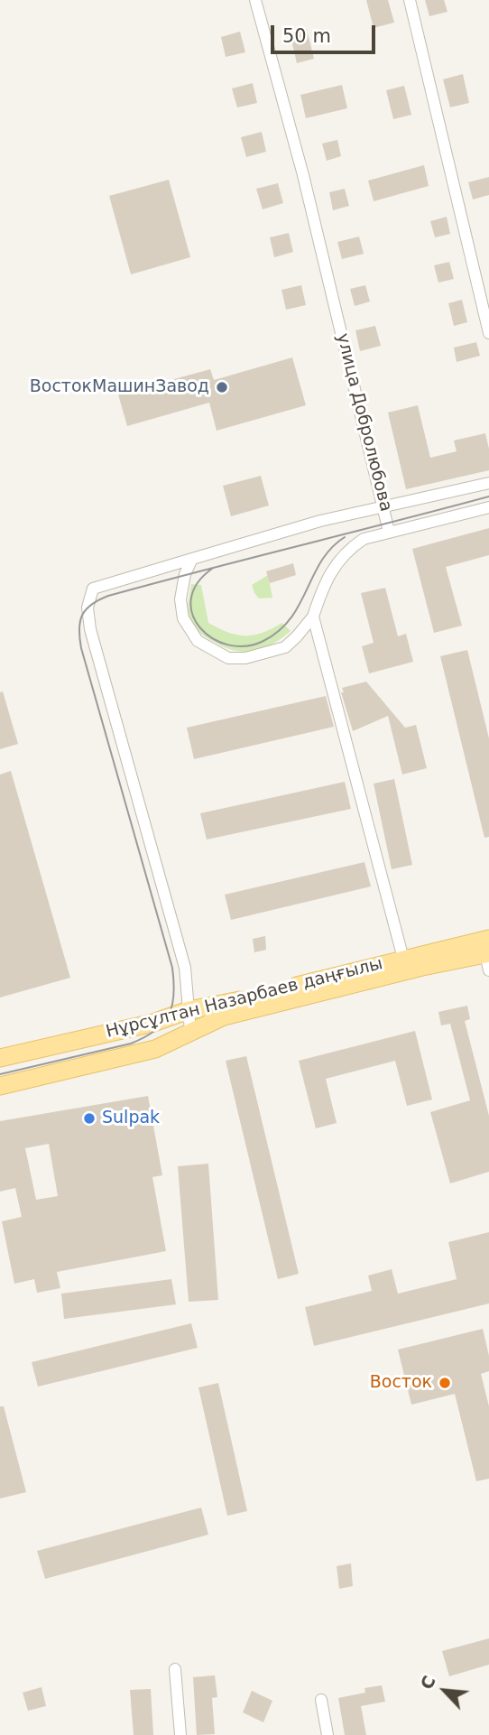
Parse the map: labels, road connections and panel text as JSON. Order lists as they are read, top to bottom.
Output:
{
  "streets": {
    "main road": ["Нұрсұлтан Назарбаев даңғылы"],
    "street": ["улица Добролюбова"]
  },
  "places": ["ВостокМашинЗавод", "Sulpak", "Восток"],
  "scale_bar": "50 m",
  "north": "top left"
}
